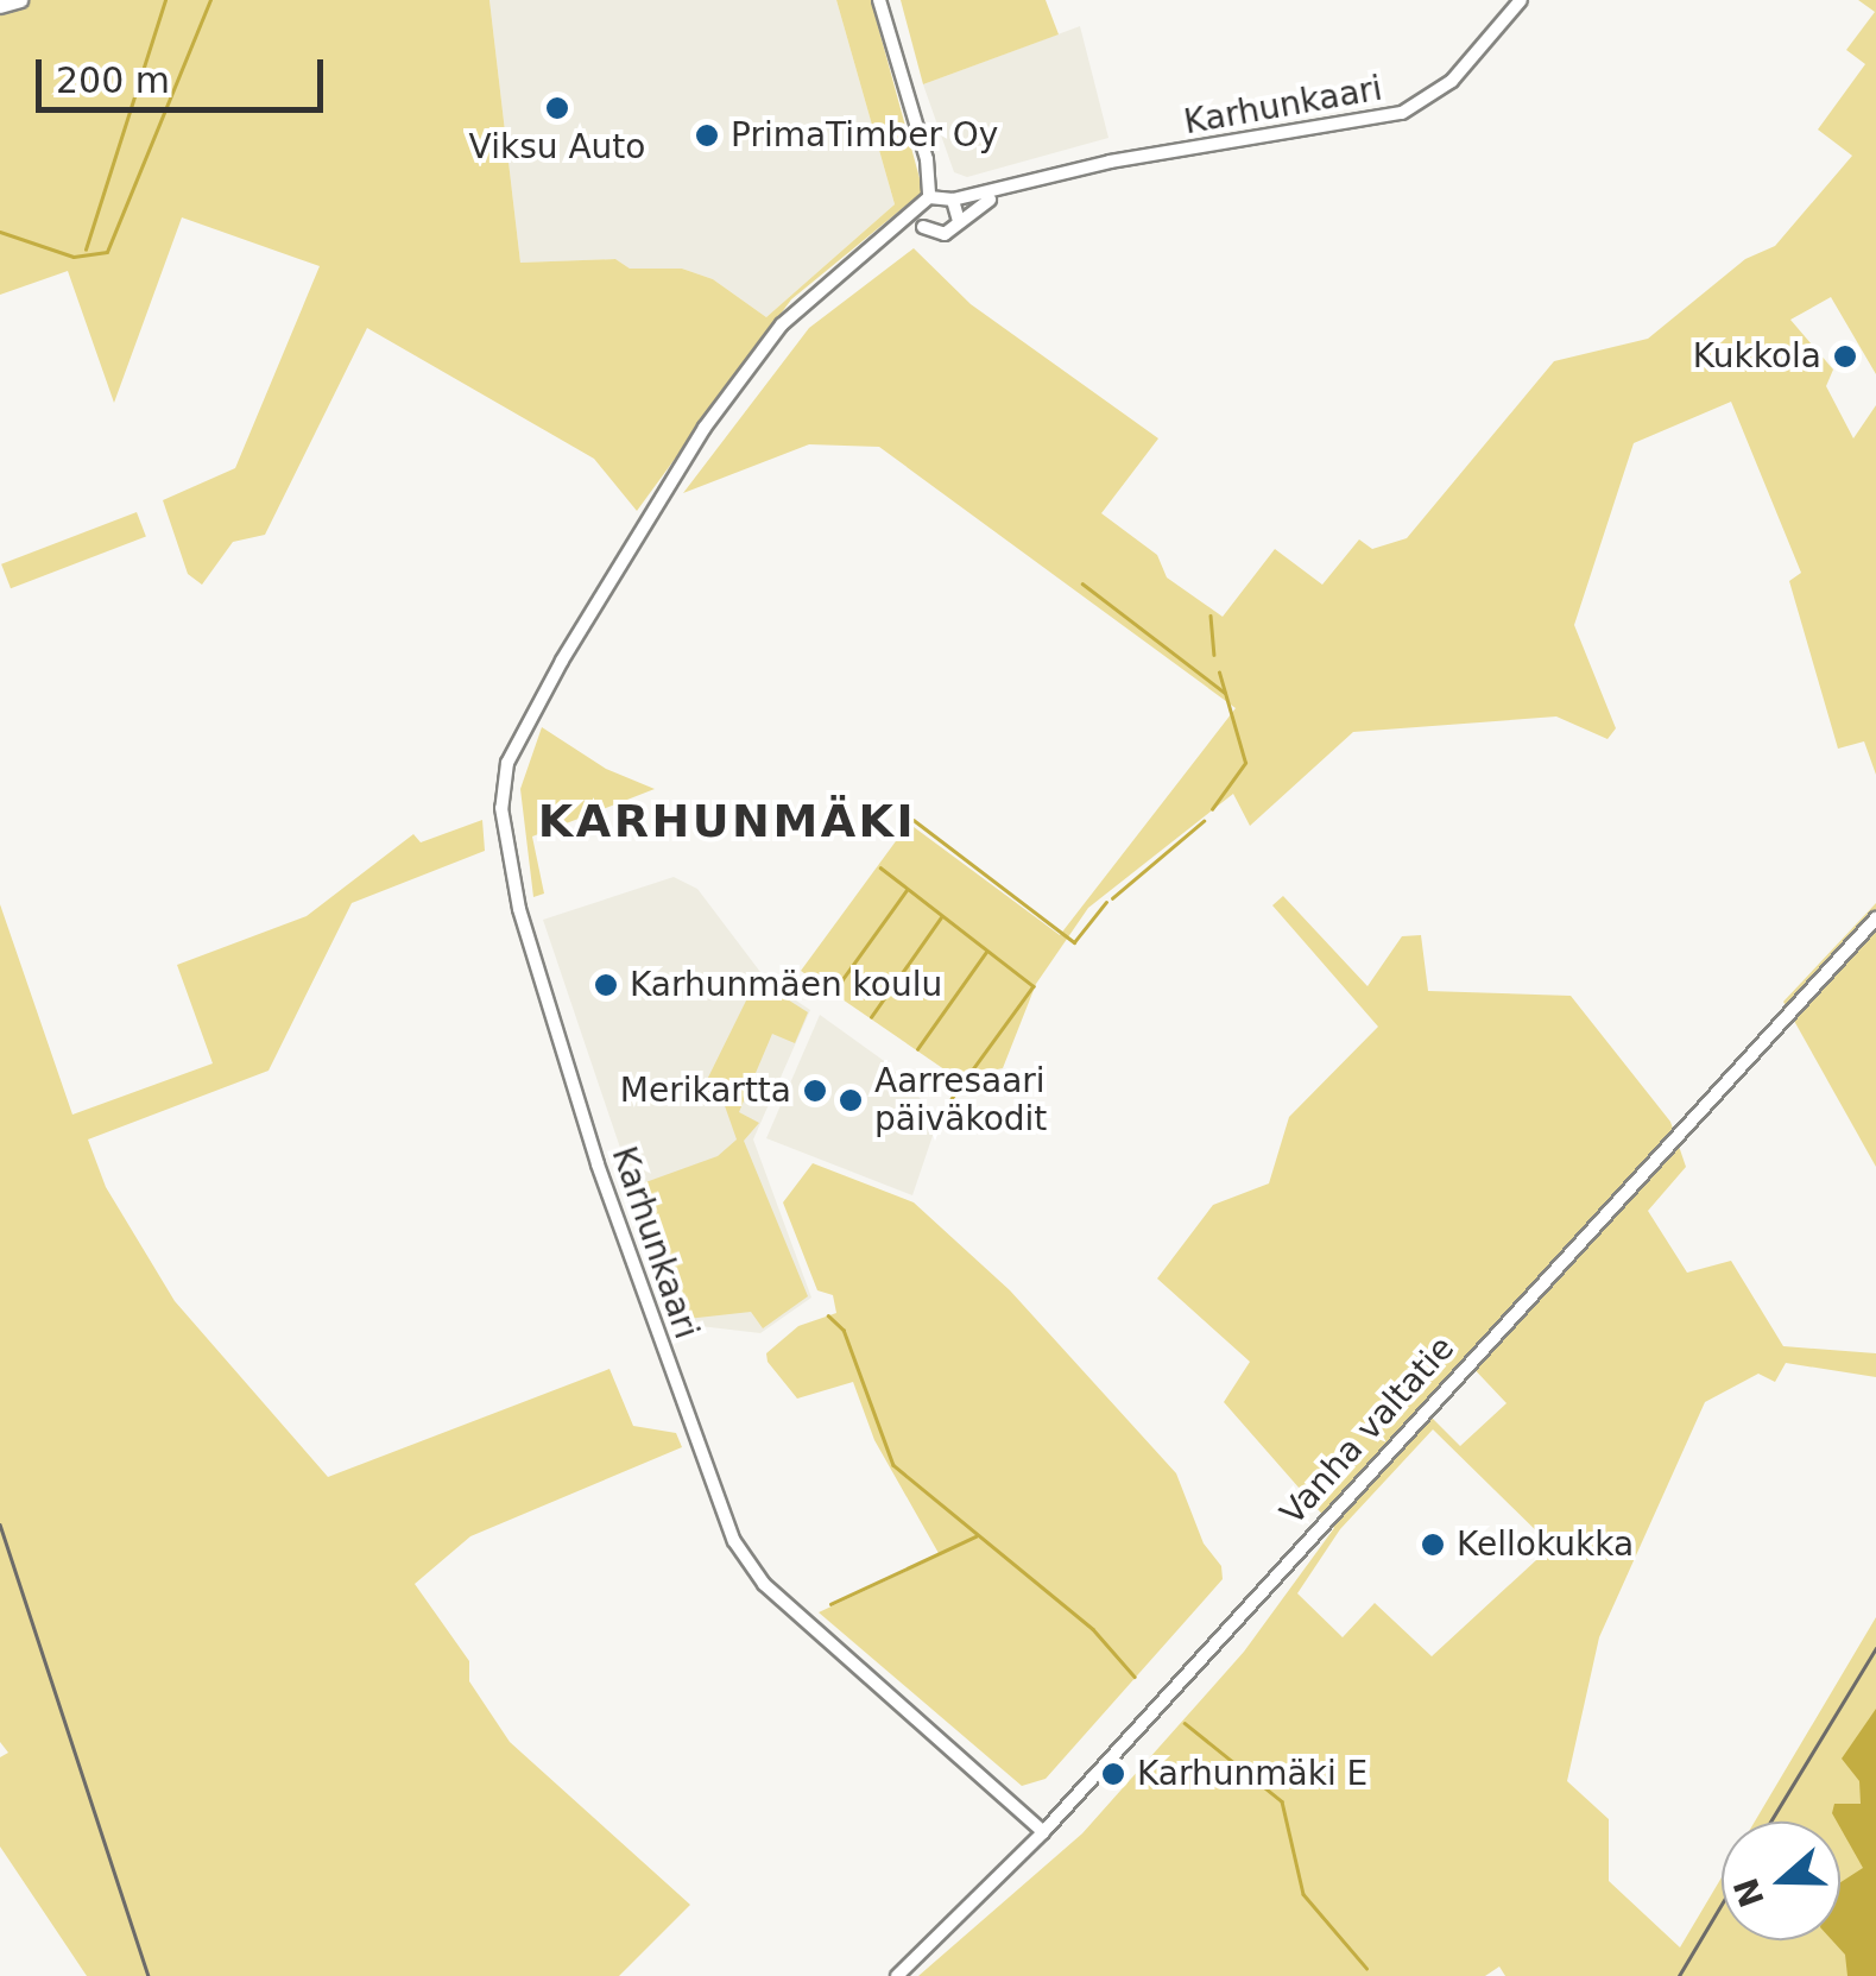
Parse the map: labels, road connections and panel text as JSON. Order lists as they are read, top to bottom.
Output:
{
  "streets": {
    "street": ["Karhunkaari", "Vanha valtatie"]
  },
  "crossings": [
    ["Karhunkaari", "Vanha valtatie"]
  ],
  "districts": ["KARHUNMÄKI"],
  "places": [
    "Viksu Auto",
    "PrimaTimber Oy",
    "Kukkola",
    "Karhunmäen koulu",
    "Merikartta",
    "Aarresaari päiväkodit",
    "Kellokukka",
    "Karhunmäki E"
  ],
  "scale_bar": "200 m",
  "north": "left"
}
